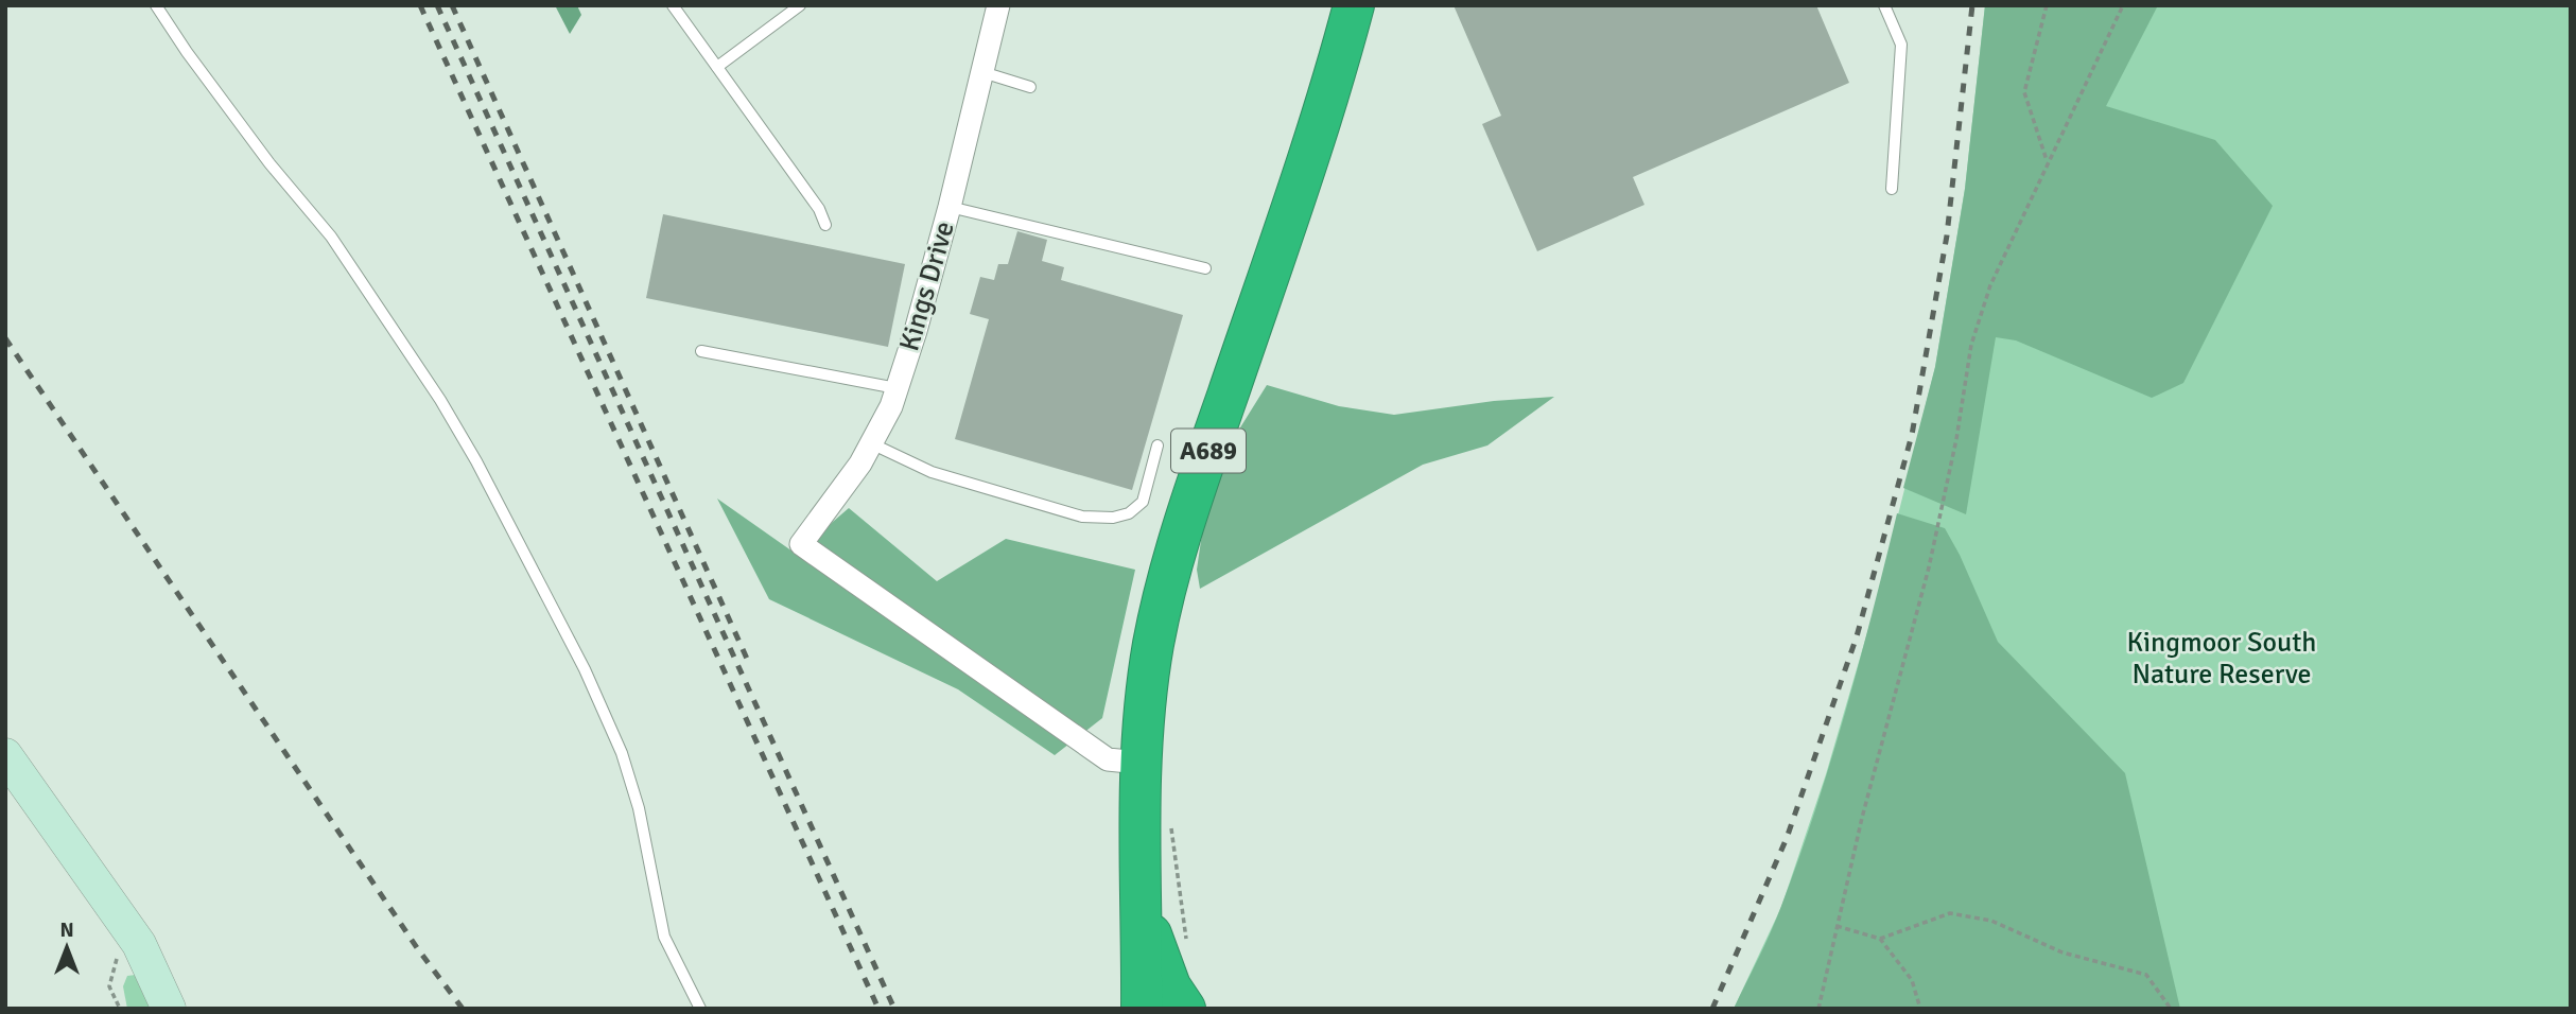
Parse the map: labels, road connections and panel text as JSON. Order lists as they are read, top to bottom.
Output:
{
  "streets": {
    "highway": ["A689"],
    "street": ["Kings Drive"]
  },
  "crossings": [
    ["Kings Drive", "A689"]
  ],
  "parks": ["Kingmoor South Nature Reserve"],
  "north": "top"
}
